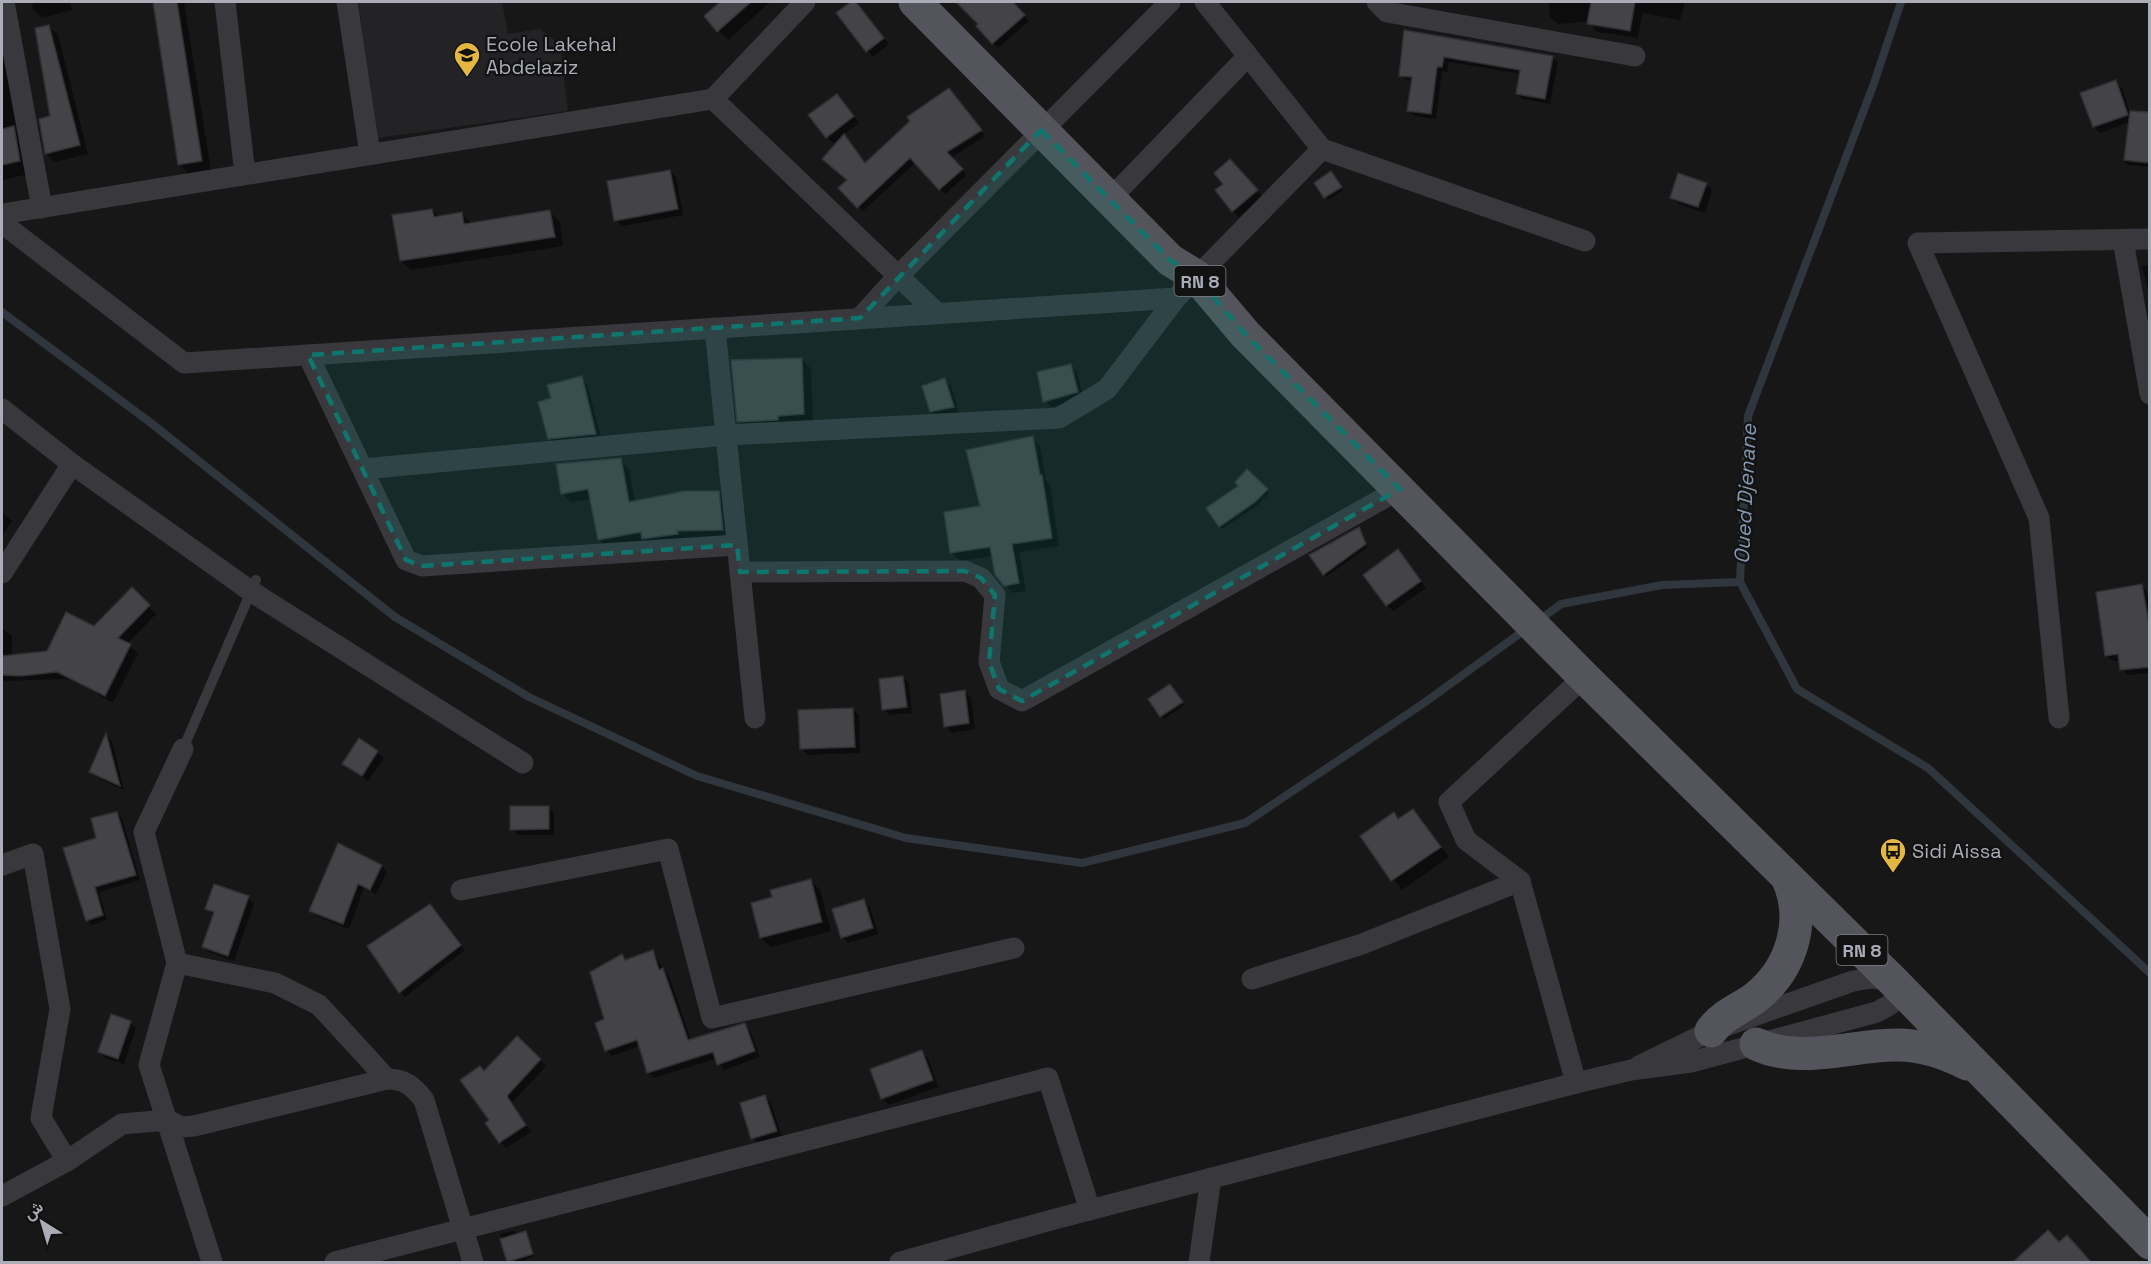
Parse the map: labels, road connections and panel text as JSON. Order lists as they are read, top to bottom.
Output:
{
  "streets": {
    "main road": ["RN 8"]
  },
  "water": ["Oued Djenane"],
  "places": {
    "school or university": ["Ecole Lakehal Abdelaziz"],
    "bus stop": ["Sidi Aissa"]
  },
  "north": "top left"
}
